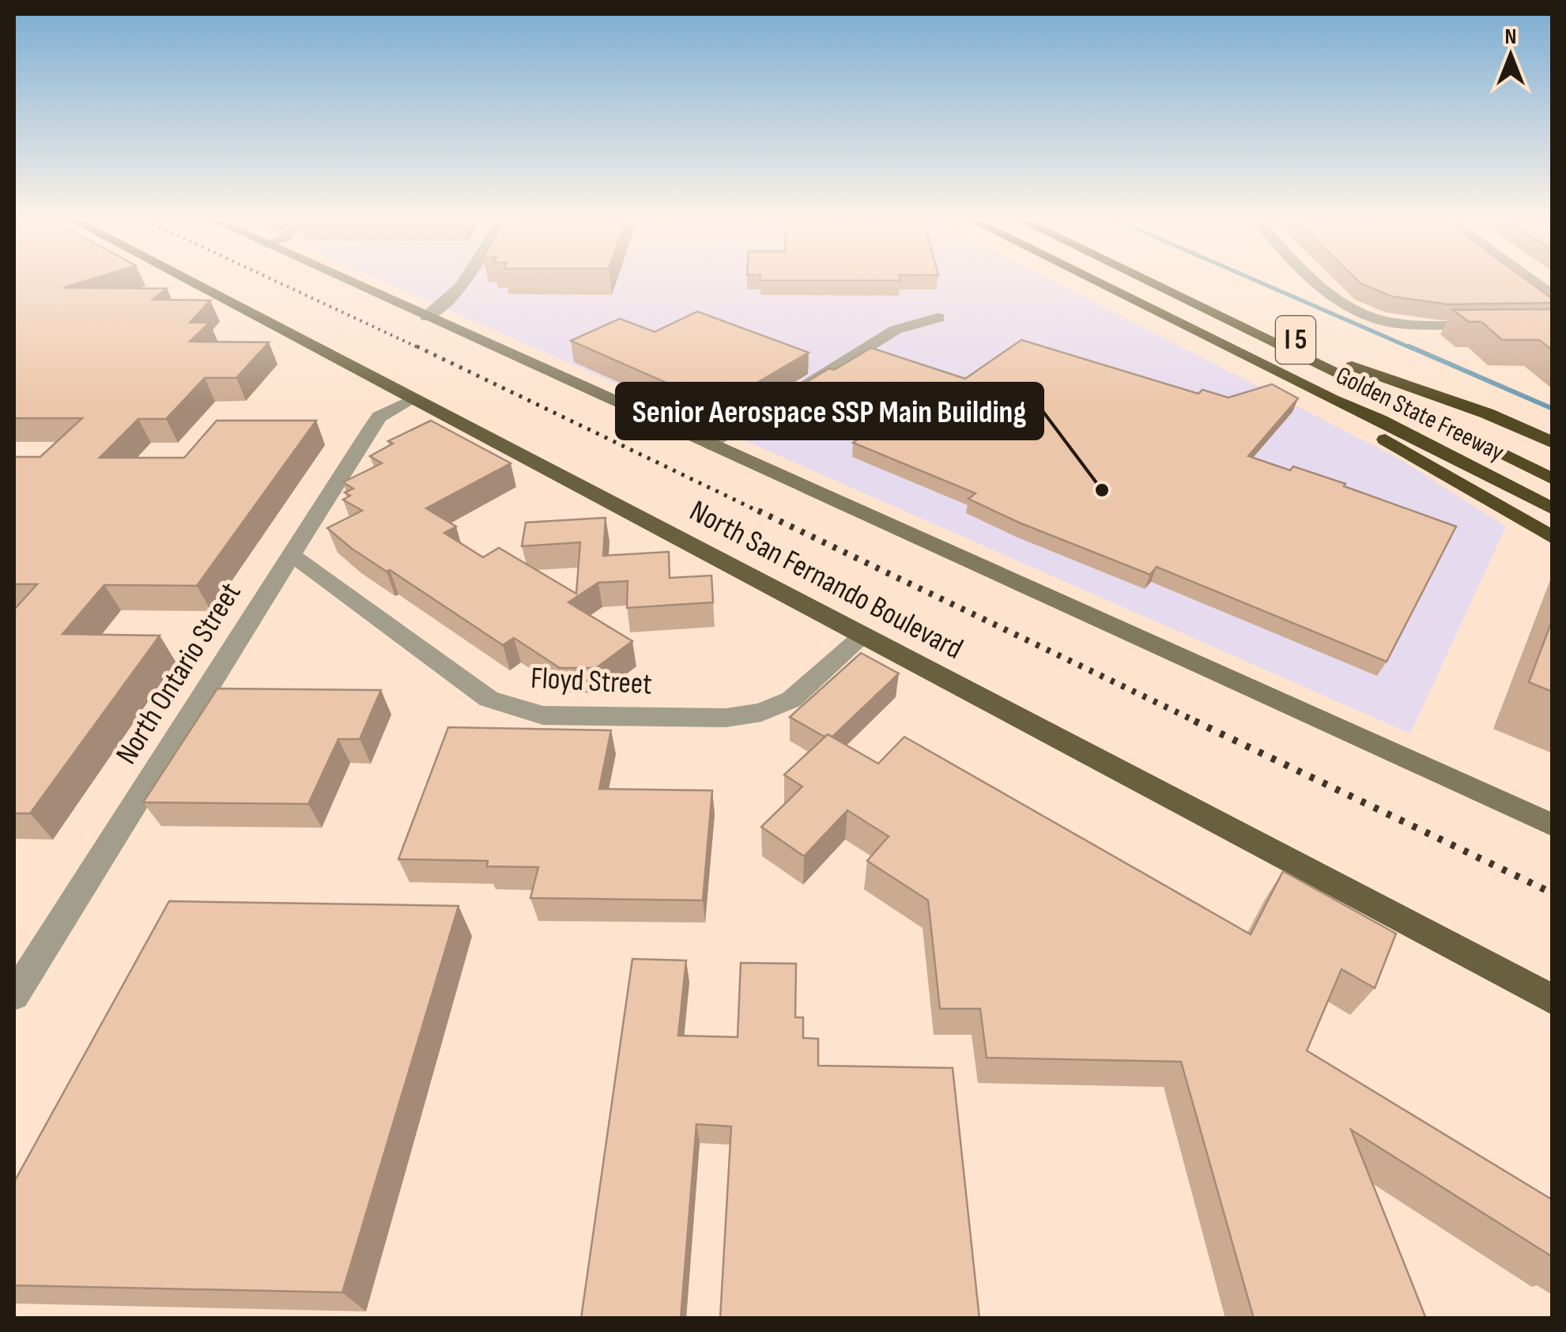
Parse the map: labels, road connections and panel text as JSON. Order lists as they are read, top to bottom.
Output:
{
  "streets": {
    "highway": ["I 5", "Golden State Freeway"],
    "main road": ["North San Fernando Boulevard"],
    "street": ["North Ontario Street", "Floyd Street"]
  },
  "crossings": [
    ["North San Fernando Boulevard", "North Ontario Street"],
    ["North San Fernando Boulevard", "Floyd Street"],
    ["North Ontario Street", "Floyd Street"]
  ],
  "places": ["Senior Aerospace SSP Main Building"],
  "north": "top"
}
